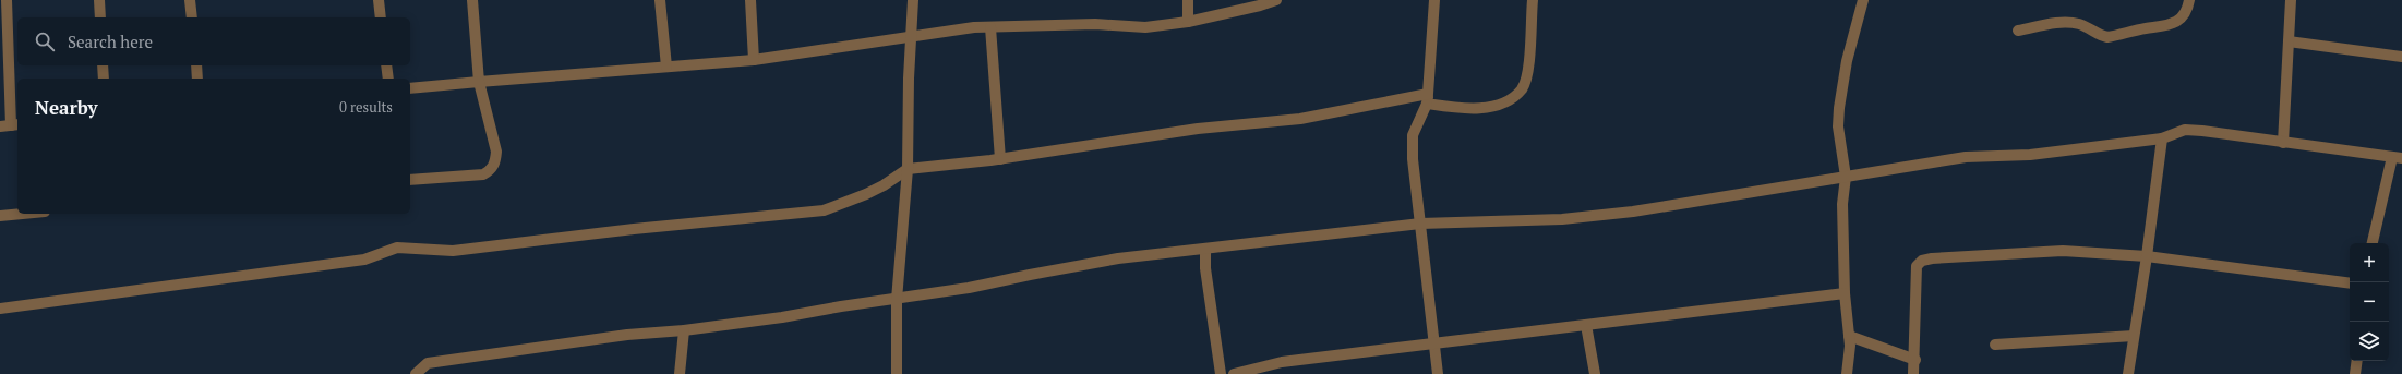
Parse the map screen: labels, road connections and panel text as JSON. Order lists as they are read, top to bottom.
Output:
{
  "page": {
    "search": "Search here",
    "heading": ["Nearby", "0 results"],
    "map_buttons": ["+", "−"]
  }
}
